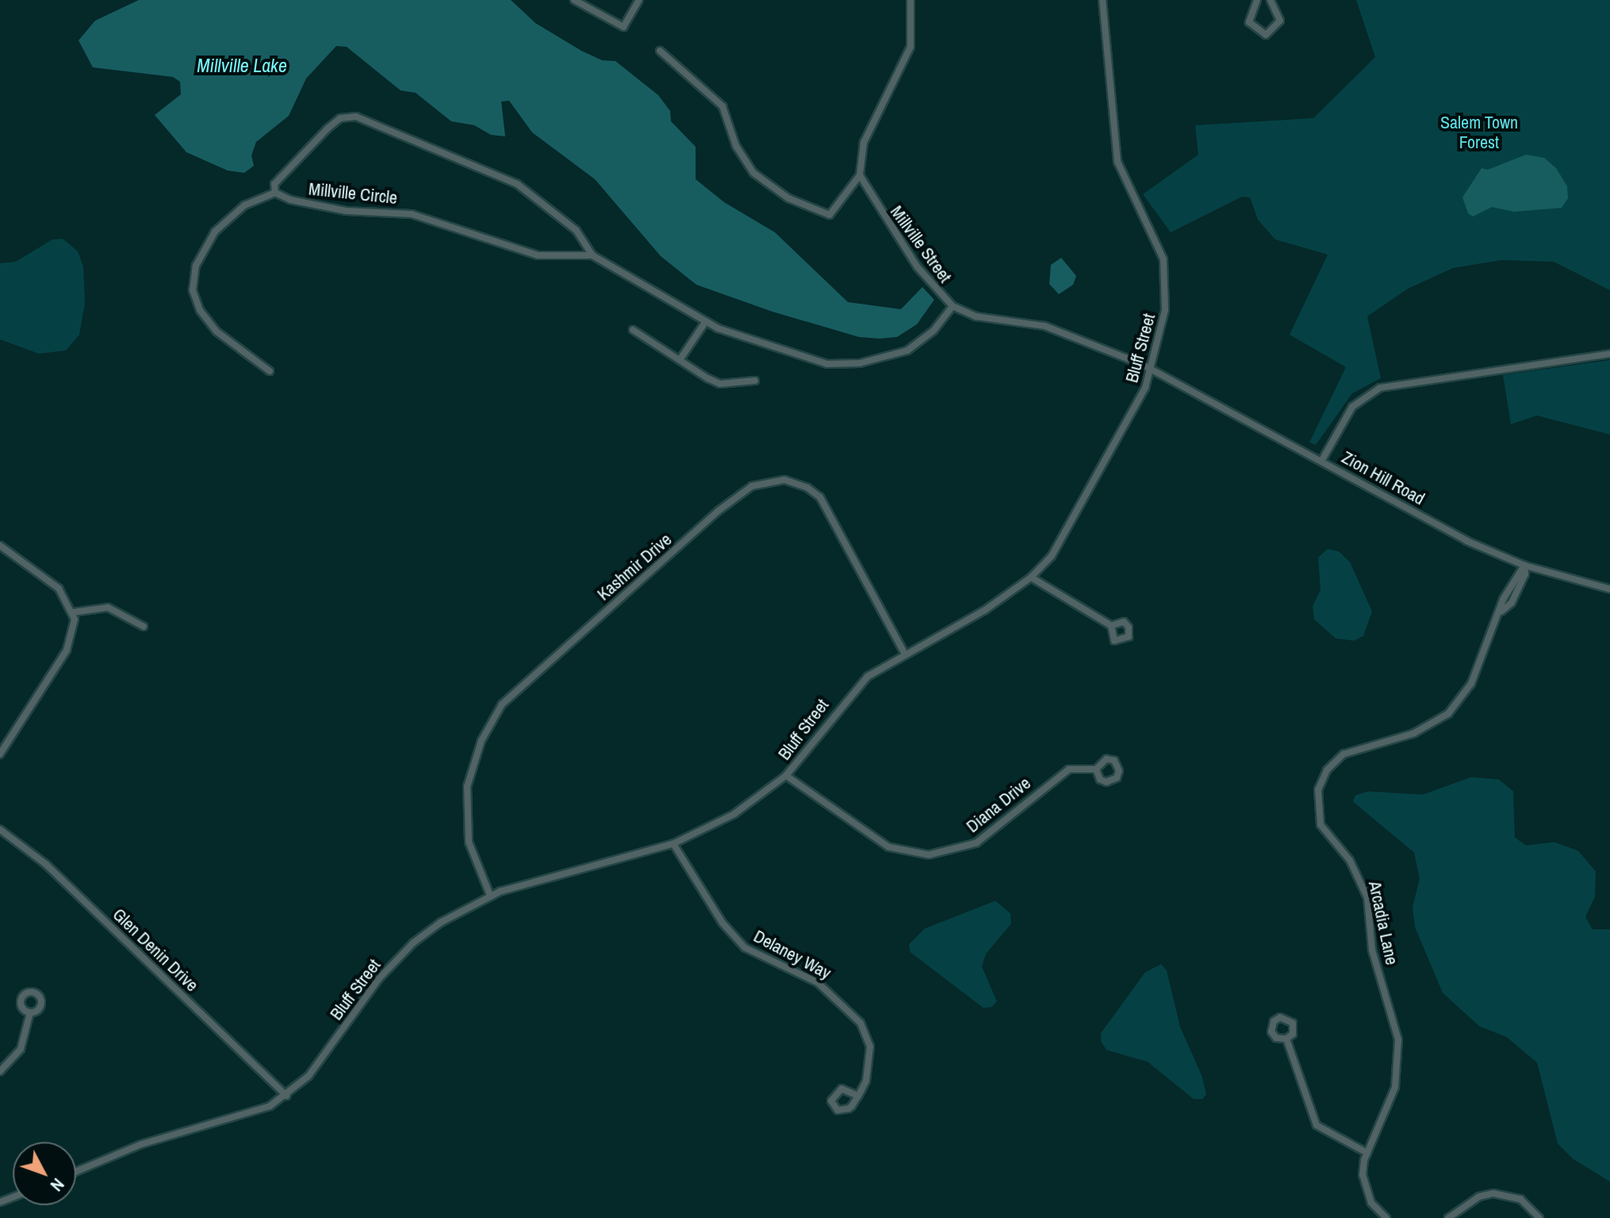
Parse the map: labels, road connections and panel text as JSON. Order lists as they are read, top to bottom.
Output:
{
  "streets": {
    "street": [
      "Millville Circle",
      "Millville Street",
      "Bluff Street",
      "Zion Hill Road",
      "Kashmir Drive",
      "Diana Drive",
      "Arcadia Lane",
      "Glen Denin Drive",
      "Delaney Way"
    ]
  },
  "crossings": [
    ["Millville Circle", "Millville Street"],
    ["Millville Street", "Bluff Street"],
    ["Millville Street", "Zion Hill Road"],
    ["Bluff Street", "Zion Hill Road"],
    ["Bluff Street", "Kashmir Drive"],
    ["Bluff Street", "Diana Drive"],
    ["Bluff Street", "Glen Denin Drive"],
    ["Bluff Street", "Delaney Way"],
    ["Zion Hill Road", "Arcadia Lane"]
  ],
  "water": ["Millville Lake"],
  "parks": ["Salem Town Forest"],
  "north": "bottom right"
}
